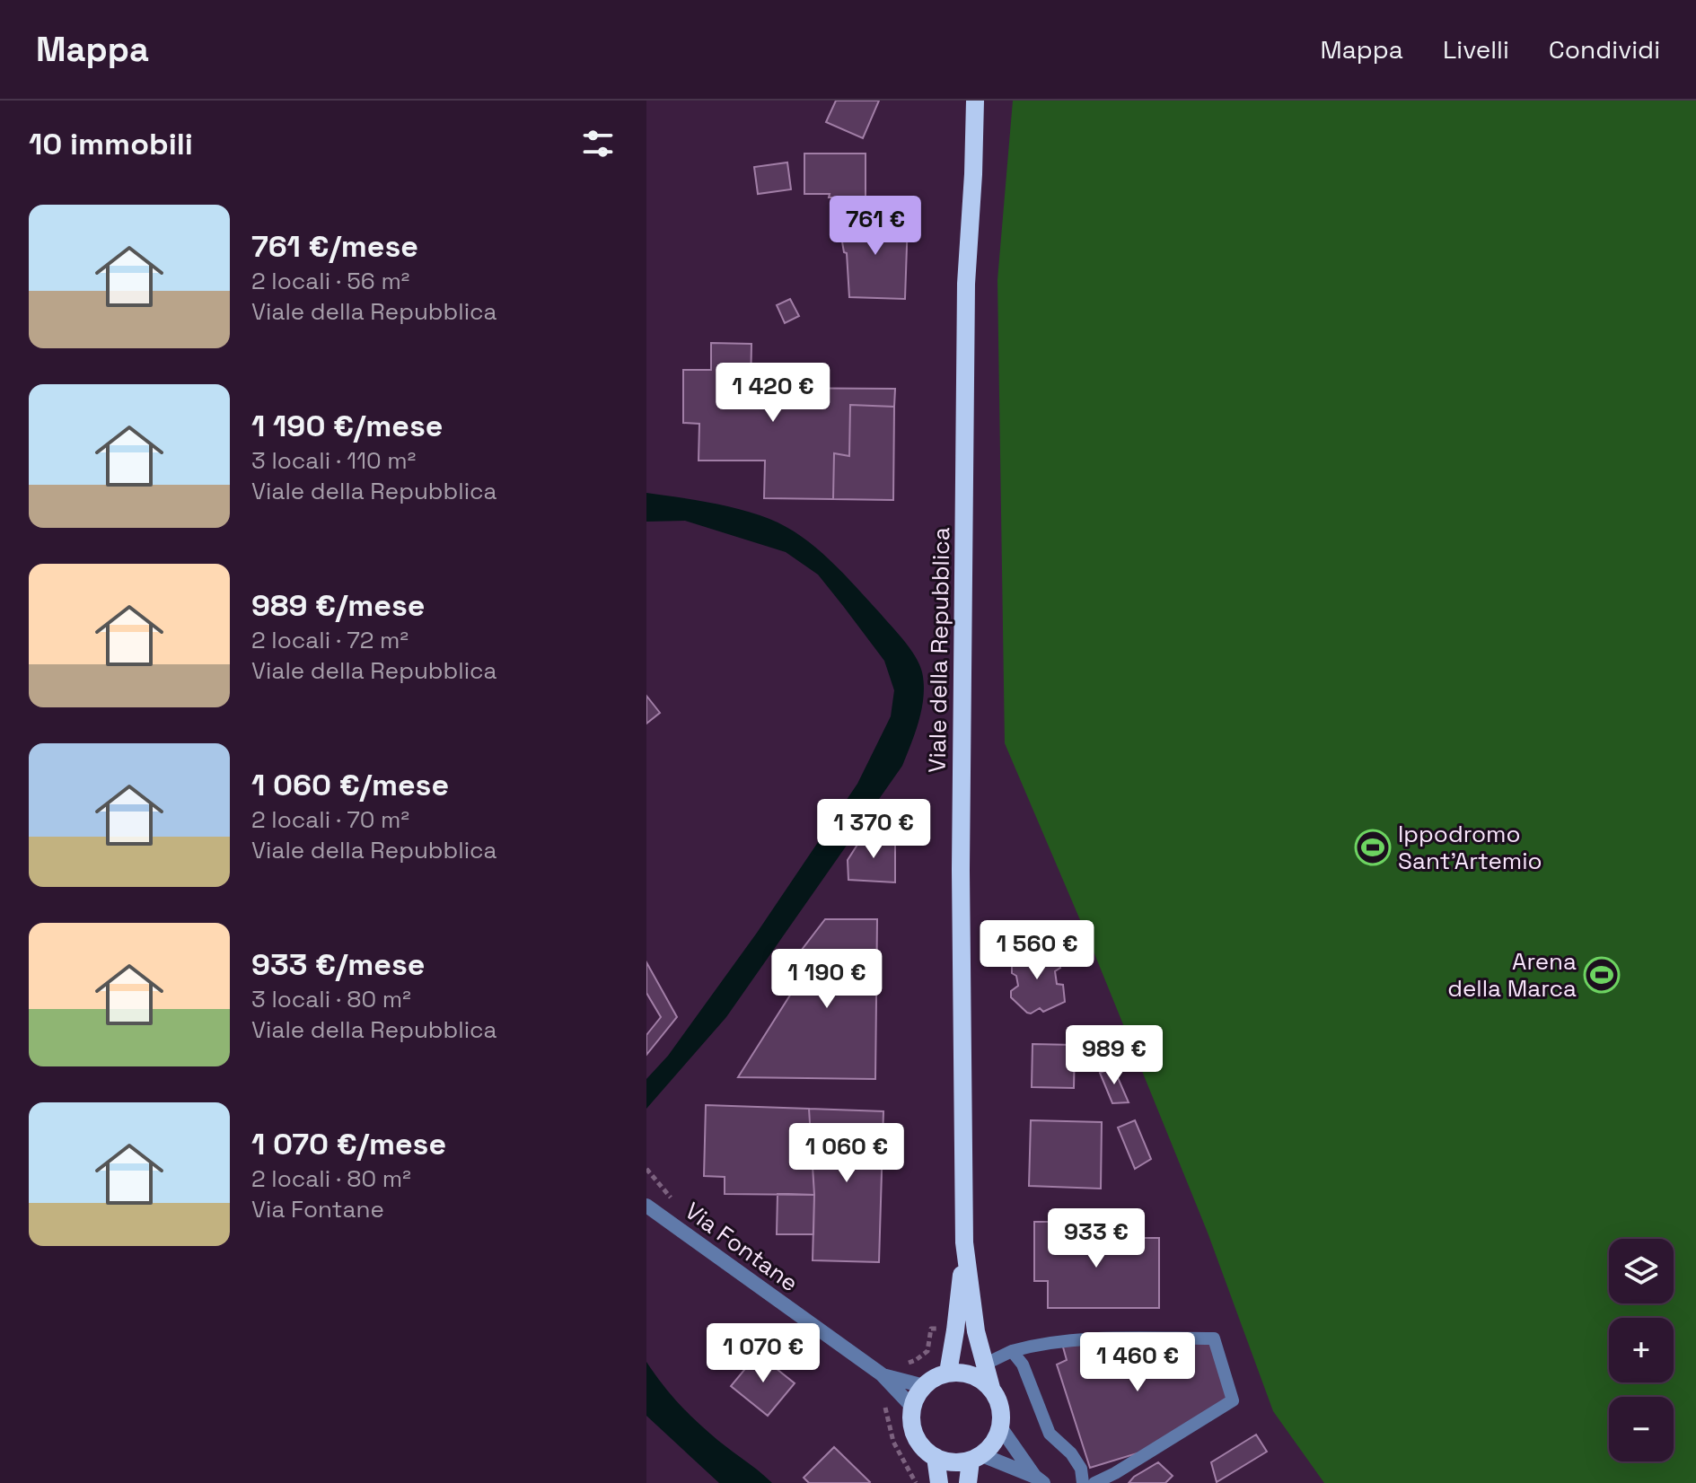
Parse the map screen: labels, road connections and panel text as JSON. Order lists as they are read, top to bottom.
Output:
{
  "streets": {
    "main road": ["Viale della Repubblica"],
    "street": ["Via Fontane"]
  },
  "crossings": [
    ["Viale della Repubblica", "Via Fontane"]
  ],
  "places": {
    "sports": ["Ippodromo Sant'Artemio", "Arena della Marca"]
  },
  "page": {
    "header": "Mappa",
    "nav": ["Mappa", "Livelli", "Condividi"],
    "heading": "10 immobili",
    "list": [
      {
        "name": "761 €/mese",
        "note": "2 locali · 56 m² · Viale della Repubblica"
      },
      {
        "name": "1 190 €/mese",
        "note": "3 locali · 110 m² · Viale della Repubblica"
      },
      {
        "name": "989 €/mese",
        "note": "2 locali · 72 m² · Viale della Repubblica"
      },
      {
        "name": "1 060 €/mese",
        "note": "2 locali · 70 m² · Viale della Repubblica"
      },
      {
        "name": "933 €/mese",
        "note": "3 locali · 80 m² · Viale della Repubblica"
      },
      {
        "name": "1 070 €/mese",
        "note": "2 locali · 80 m² · Via Fontane"
      }
    ],
    "price": [
      "761 €",
      "1 420 €",
      "1 370 €",
      "1 560 €",
      "1 190 €",
      "989 €",
      "1 060 €",
      "933 €",
      "1 070 €",
      "1 460 €"
    ],
    "map_buttons": ["+", "−"]
  }
}
